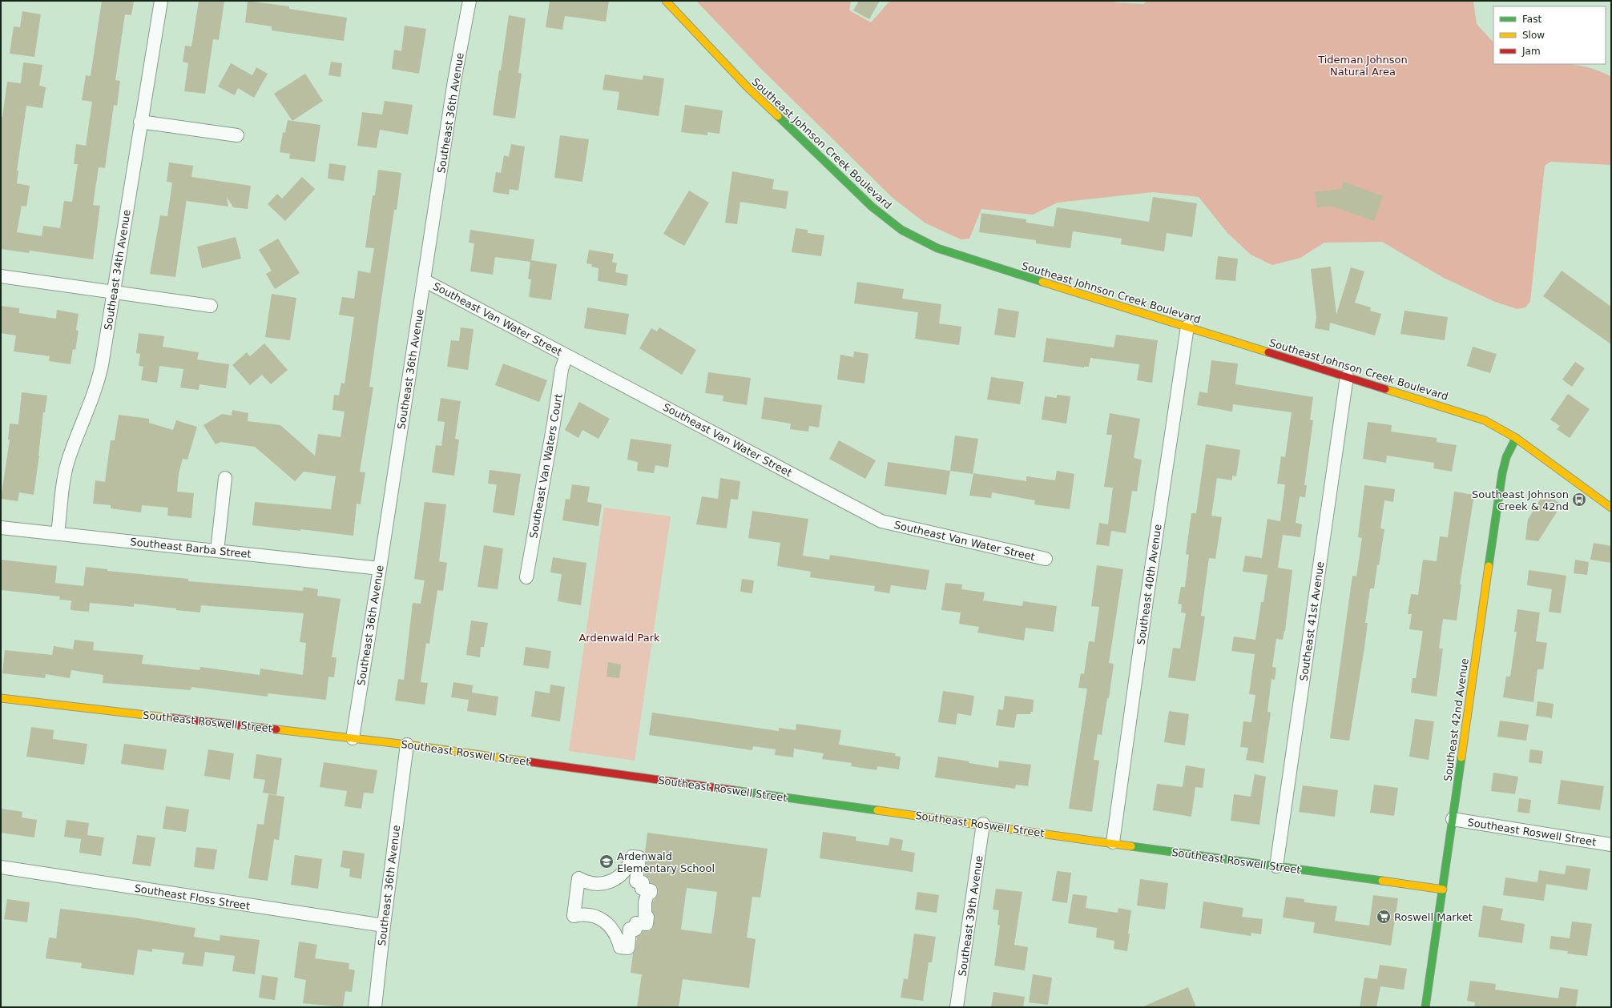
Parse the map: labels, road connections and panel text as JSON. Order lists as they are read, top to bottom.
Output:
{
  "streets": {
    "street": [
      "Southeast 36th Avenue",
      "Southeast Johnson Creek Boulevard",
      "Southeast 34th Avenue",
      "Southeast Van Water Street",
      "Southeast Van Waters Court",
      "Southeast Barba Street",
      "Southeast 40th Avenue",
      "Southeast 41st Avenue",
      "Southeast 42nd Avenue",
      "Southeast Roswell Street",
      "Southeast Floss Street",
      "Southeast 39th Avenue"
    ]
  },
  "crossings": [
    ["Southeast 36th Avenue", "Southeast Van Water Street"],
    ["Southeast 36th Avenue", "Southeast Barba Street"],
    ["Southeast 36th Avenue", "Southeast Roswell Street"],
    ["Southeast 36th Avenue", "Southeast Floss Street"],
    ["Southeast Johnson Creek Boulevard", "Southeast 40th Avenue"],
    ["Southeast Johnson Creek Boulevard", "Southeast 41st Avenue"],
    ["Southeast Johnson Creek Boulevard", "Southeast 42nd Avenue"],
    ["Southeast 34th Avenue", "Southeast Barba Street"],
    ["Southeast Van Water Street", "Southeast Van Waters Court"],
    ["Southeast 40th Avenue", "Southeast Roswell Street"],
    ["Southeast 41st Avenue", "Southeast Roswell Street"],
    ["Southeast 42nd Avenue", "Southeast Roswell Street"],
    ["Southeast Roswell Street", "Southeast 39th Avenue"]
  ],
  "parks": ["Tideman Johnson Natural Area", "Ardenwald Park"],
  "places": {
    "bus stop": ["Southeast Johnson Creek & 42nd"],
    "school or university": ["Ardenwald Elementary School"],
    "supermarket": ["Roswell Market"]
  },
  "legend": ["Fast", "Slow", "Jam"]
}
